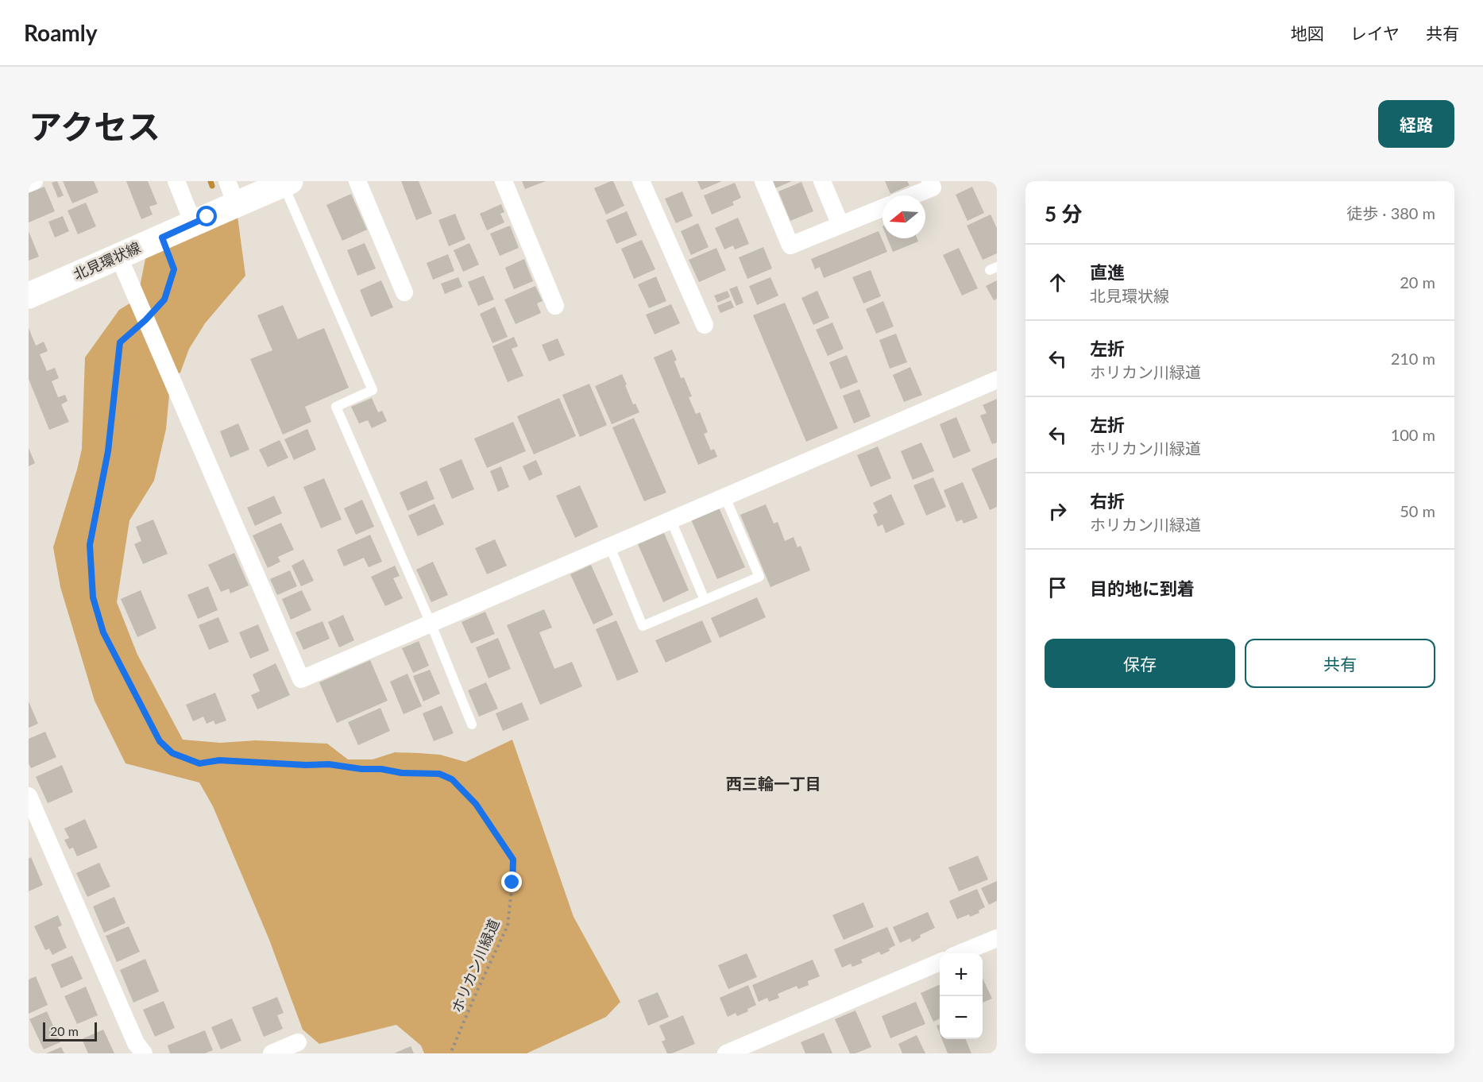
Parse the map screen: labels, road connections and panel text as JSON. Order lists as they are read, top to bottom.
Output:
{
  "streets": {
    "main road": ["北見環状線"],
    "path": ["ホリカン川緑道"]
  },
  "districts": ["西三輪一丁目"],
  "scale_bar": "20 m",
  "north": "left",
  "page": {
    "header": "Roamly",
    "nav": ["地図", "レイヤ", "共有"],
    "title": "アクセス",
    "buttons": [
      "経路",
      ["保存", "共有"]
    ],
    "heading": ["5 分", "徒歩 · 380 m"],
    "list": [
      ["直進", "北見環状線", "20 m"],
      ["左折", "ホリカン川緑道", "210 m"],
      ["左折", "ホリカン川緑道", "100 m"],
      ["右折", "ホリカン川緑道", "50 m"],
      "目的地に到着"
    ],
    "map_buttons": ["+", "−"],
    "scale": "20 m"
  }
}
